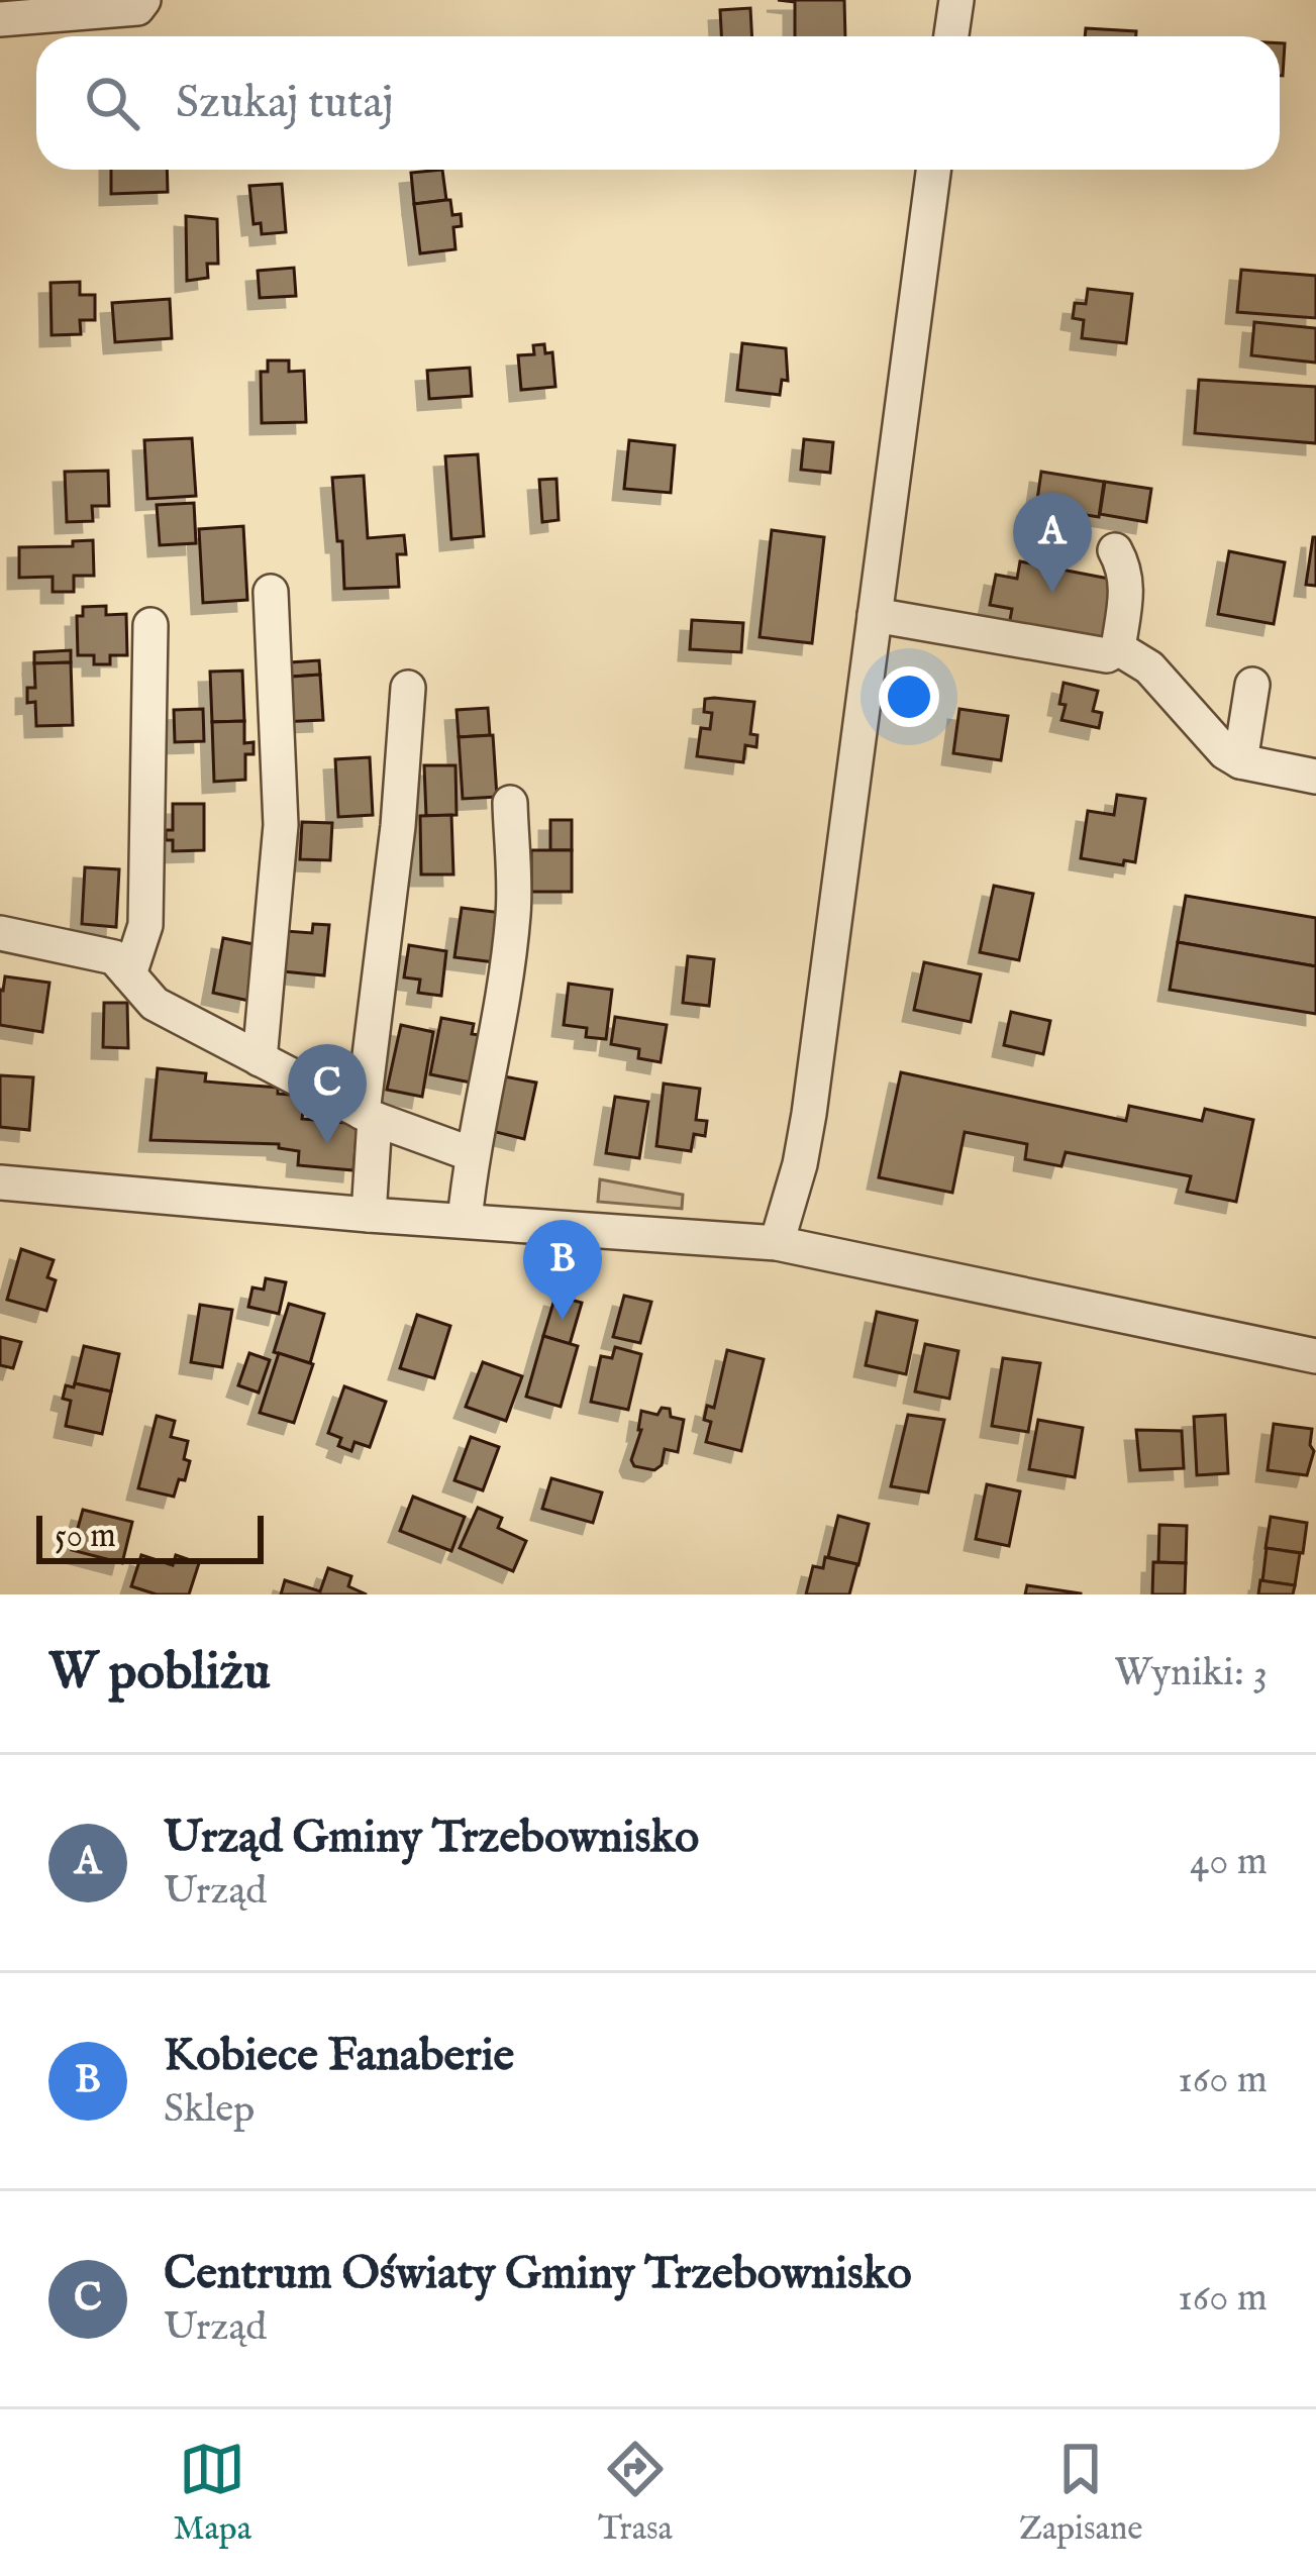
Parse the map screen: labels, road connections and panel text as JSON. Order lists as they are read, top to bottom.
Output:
{
  "scale_bar": "50 m",
  "page": {
    "search": "Szukaj tutaj",
    "pins": ["A", "C", "B"],
    "scale": "50 m",
    "heading": ["W pobliżu", "Wyniki: 3"],
    "list": [
      {
        "mark": "A",
        "name": "Urząd Gminy Trzebownisko",
        "note": "Urząd",
        "value": "40 m"
      },
      {
        "mark": "B",
        "name": "Kobiece Fanaberie",
        "note": "Sklep",
        "value": "160 m"
      },
      {
        "mark": "C",
        "name": "Centrum Oświaty Gminy Trzebownisko",
        "note": "Urząd",
        "value": "160 m"
      }
    ],
    "nav": ["Mapa", "Trasa", "Zapisane"]
  }
}
